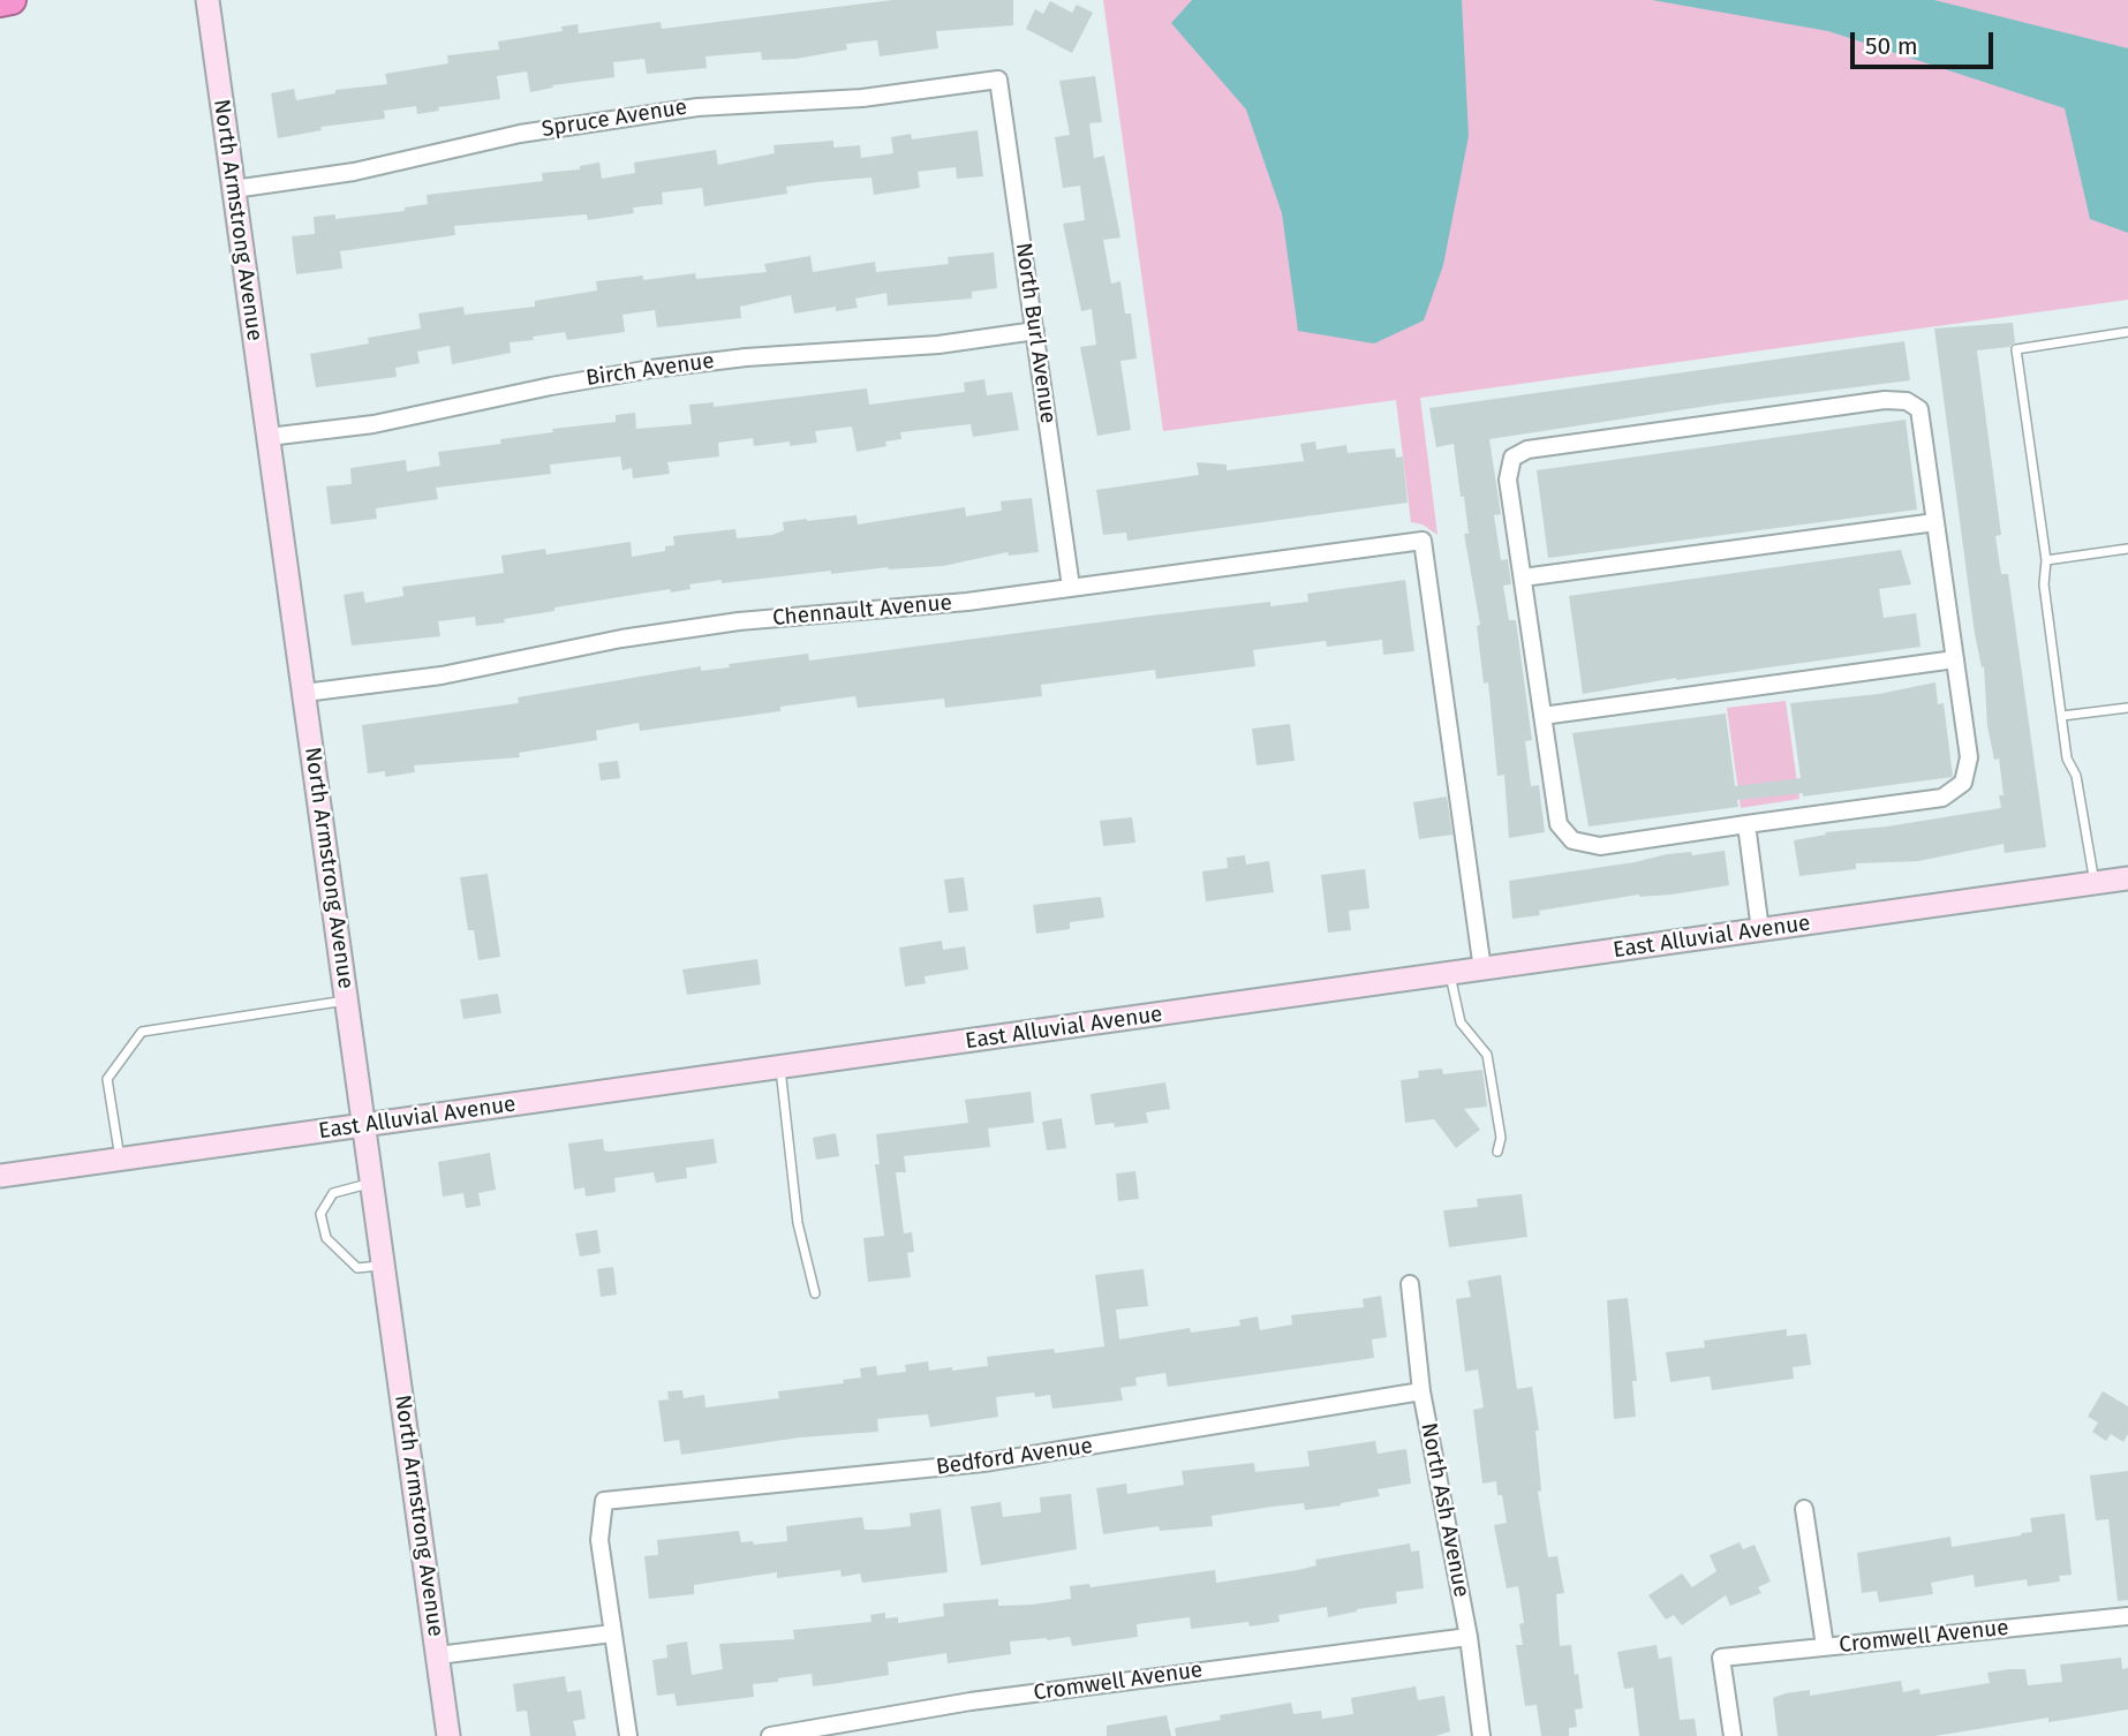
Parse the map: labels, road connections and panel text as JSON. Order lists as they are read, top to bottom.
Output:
{
  "streets": {
    "street": [
      "Spruce Avenue",
      "North Armstrong Avenue",
      "North Burl Avenue",
      "Birch Avenue",
      "Chennault Avenue",
      "East Alluvial Avenue",
      "Bedford Avenue",
      "North Ash Avenue",
      "Cromwell Avenue"
    ]
  },
  "crossings": [
    ["Spruce Avenue", "North Armstrong Avenue"],
    ["Spruce Avenue", "North Burl Avenue"],
    ["North Armstrong Avenue", "Birch Avenue"],
    ["North Armstrong Avenue", "Chennault Avenue"],
    ["North Armstrong Avenue", "East Alluvial Avenue"],
    ["North Burl Avenue", "Birch Avenue"],
    ["North Burl Avenue", "Chennault Avenue"],
    ["Chennault Avenue", "East Alluvial Avenue"],
    ["Bedford Avenue", "North Ash Avenue"],
    ["North Ash Avenue", "Cromwell Avenue"]
  ],
  "scale_bar": "50 m"
}
